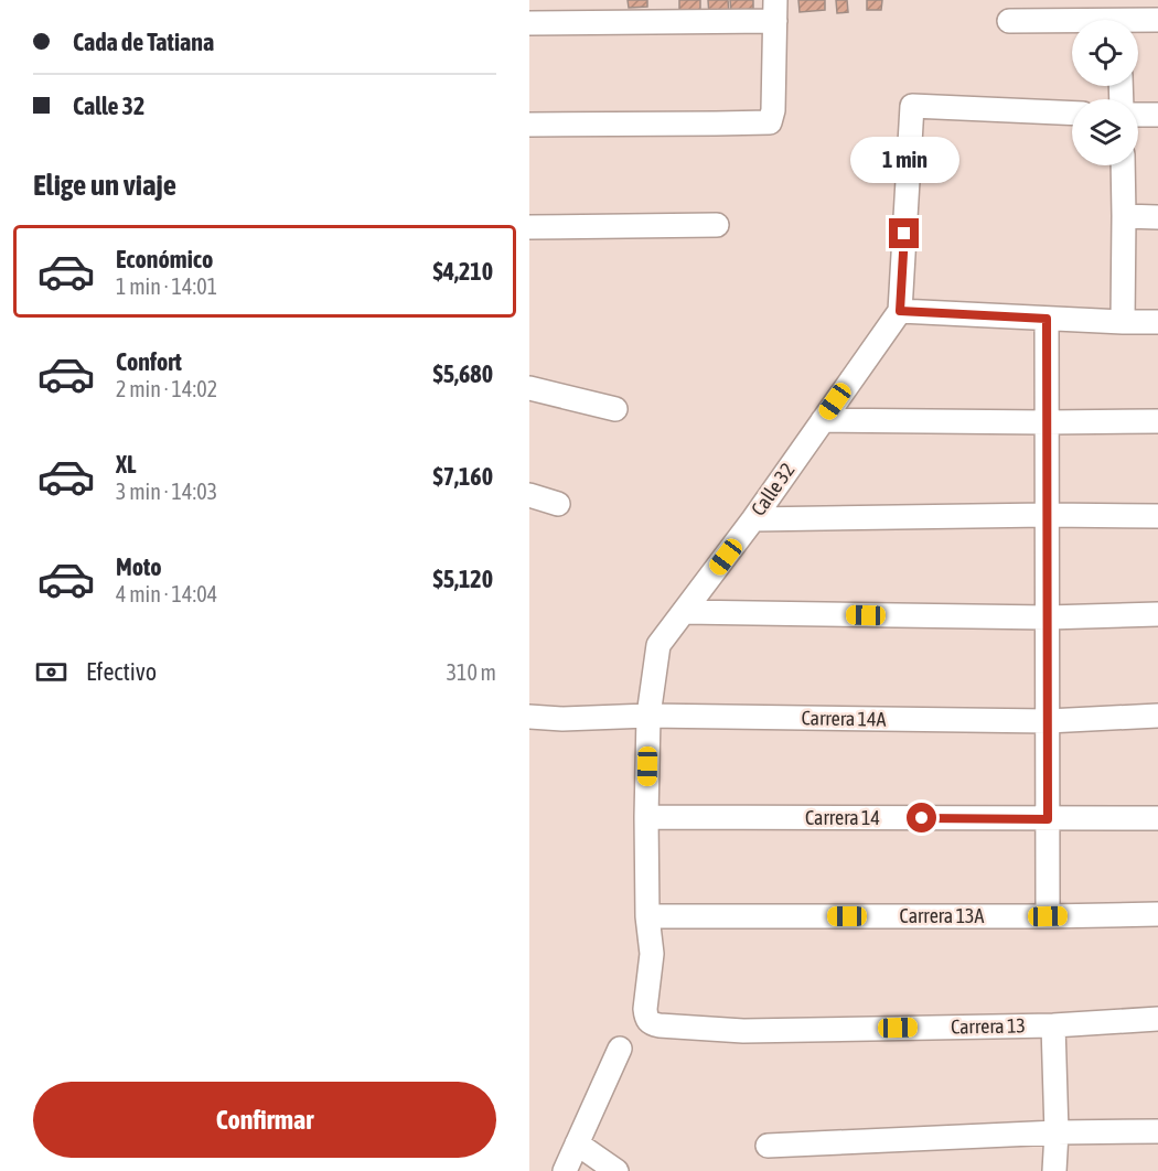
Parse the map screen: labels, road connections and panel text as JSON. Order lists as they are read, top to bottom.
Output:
{
  "streets": {
    "street": [
      "Calle 32",
      "Carrera 14A",
      "Carrera 14",
      "Carrera 13A",
      "Carrera 13"
    ]
  },
  "crossings": [
    ["Calle 32", "Carrera 14A"],
    ["Calle 32", "Carrera 14"],
    ["Calle 32", "Carrera 13A"],
    ["Calle 32", "Carrera 13"]
  ],
  "page": {
    "banner": ["Cada de Tatiana", "Calle 32"],
    "bubble": "1 min",
    "heading": "Elige un viaje",
    "list": [
      {
        "name": "Económico",
        "note": "1 min · 14:01",
        "value": "$4,210"
      },
      {
        "name": "Confort",
        "note": "2 min · 14:02",
        "value": "$5,680"
      },
      {
        "name": "XL",
        "note": "3 min · 14:03",
        "value": "$7,160"
      },
      {
        "name": "Moto",
        "note": "4 min · 14:04",
        "value": "$5,120"
      }
    ],
    "pay": ["Efectivo", "310 m"],
    "buttons": "Confirmar"
  }
}
